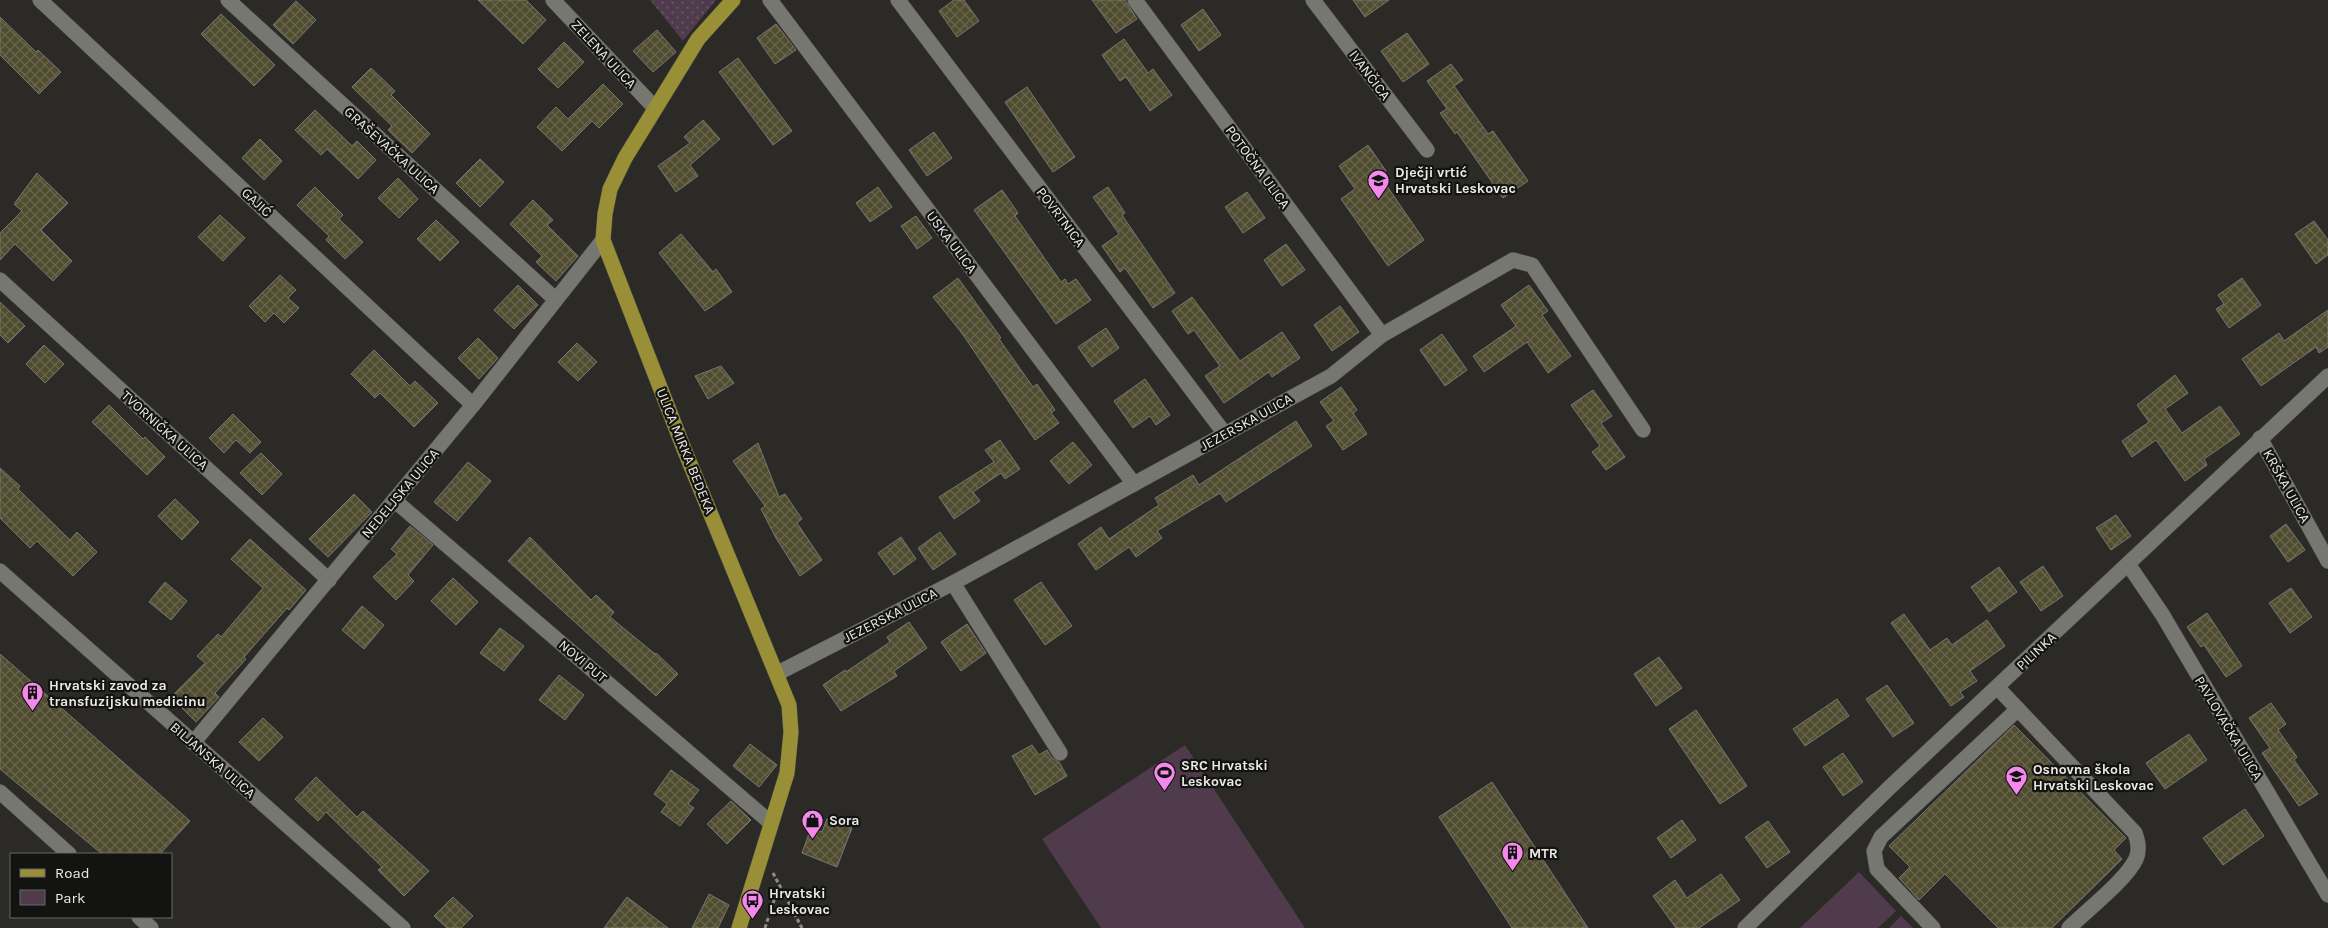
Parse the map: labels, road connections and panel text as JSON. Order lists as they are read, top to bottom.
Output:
{
  "streets": {
    "main road": ["ULICA MIRKA BEDEKA"],
    "street": [
      "ZELENA ULICA",
      "IVANČICA",
      "GRAŠEVAČKA ULICA",
      "POTOČNA ULICA",
      "GAJIĆ",
      "POVRTNICA",
      "USKA ULICA",
      "JEZERSKA ULICA",
      "TVORNIČKA ULICA",
      "KRŠKA ULICA",
      "NEDELJSKA ULICA",
      "PILINKA",
      "NOVI PUT",
      "PAVLOVAČKA ULICA",
      "BILJANSKA ULICA"
    ]
  },
  "crossings": [
    ["ZELENA ULICA", "ULICA MIRKA BEDEKA"],
    ["GRAŠEVAČKA ULICA", "NEDELJSKA ULICA"],
    ["POTOČNA ULICA", "JEZERSKA ULICA"],
    ["GAJIĆ", "NEDELJSKA ULICA"],
    ["POVRTNICA", "JEZERSKA ULICA"],
    ["USKA ULICA", "JEZERSKA ULICA"],
    ["JEZERSKA ULICA", "ULICA MIRKA BEDEKA"],
    ["TVORNIČKA ULICA", "NEDELJSKA ULICA"],
    ["ULICA MIRKA BEDEKA", "NEDELJSKA ULICA"],
    ["ULICA MIRKA BEDEKA", "NOVI PUT"],
    ["KRŠKA ULICA", "PILINKA"],
    ["NEDELJSKA ULICA", "NOVI PUT"],
    ["NEDELJSKA ULICA", "BILJANSKA ULICA"],
    ["PILINKA", "PAVLOVAČKA ULICA"]
  ],
  "places": {
    "school or university": ["Dječji vrtić Hrvatski Leskovac", "Osnovna škola Hrvatski Leskovac"],
    "building": ["Hrvatski zavod za transfuzijsku medicinu", "MTR"],
    "sports": ["SRC Hrvatski Leskovac"],
    "shop": ["Sora"],
    "bus stop": ["Hrvatski Leskovac"]
  },
  "legend": ["Road", "Park"]
}
